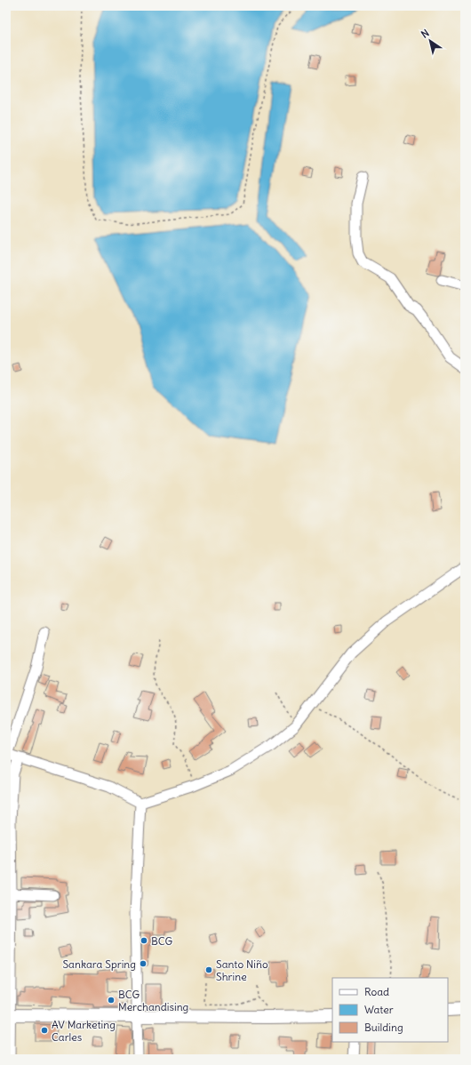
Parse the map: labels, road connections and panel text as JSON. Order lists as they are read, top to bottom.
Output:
{
  "places": [
    "BCG",
    "Sankara Spring",
    "Santo Niño Shrine",
    "BCG Merchandising",
    "AV Marketing Carles"
  ],
  "legend": ["Road", "Water", "Building"],
  "north": "top left"
}
